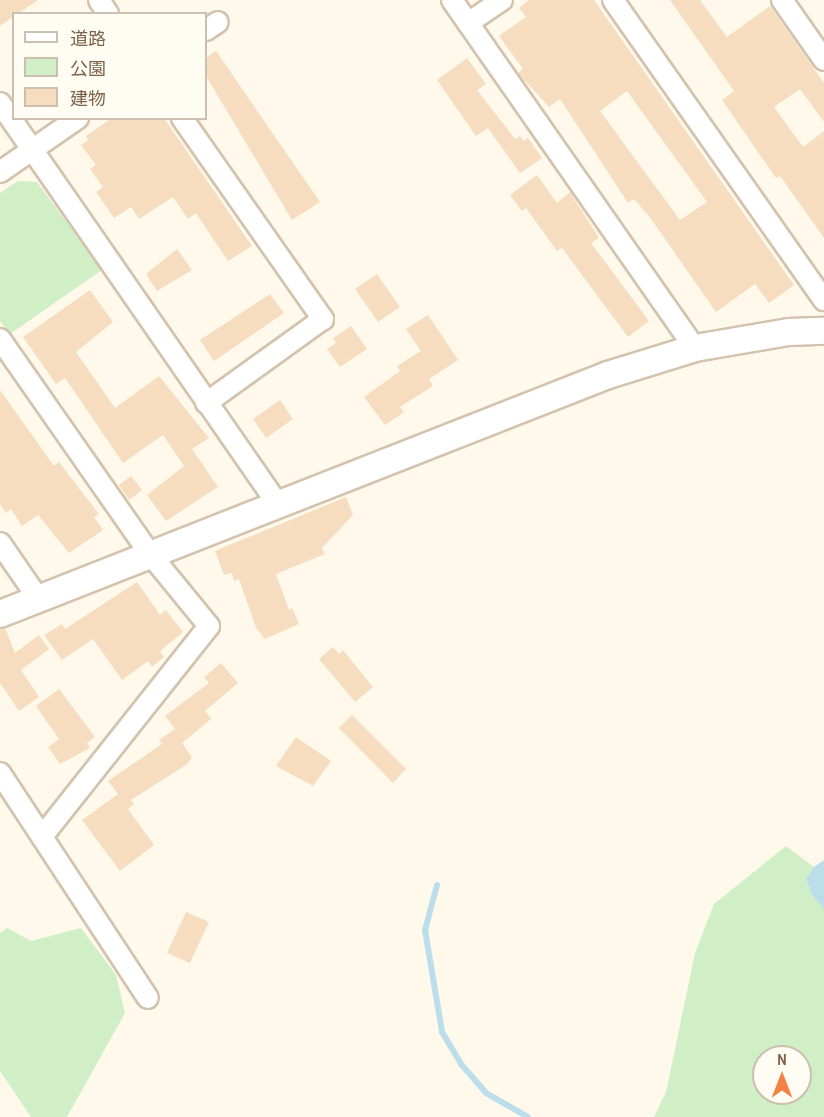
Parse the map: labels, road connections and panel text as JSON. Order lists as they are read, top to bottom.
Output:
{
  "legend": ["道路", "公園", "建物"],
  "north": "top"
}
